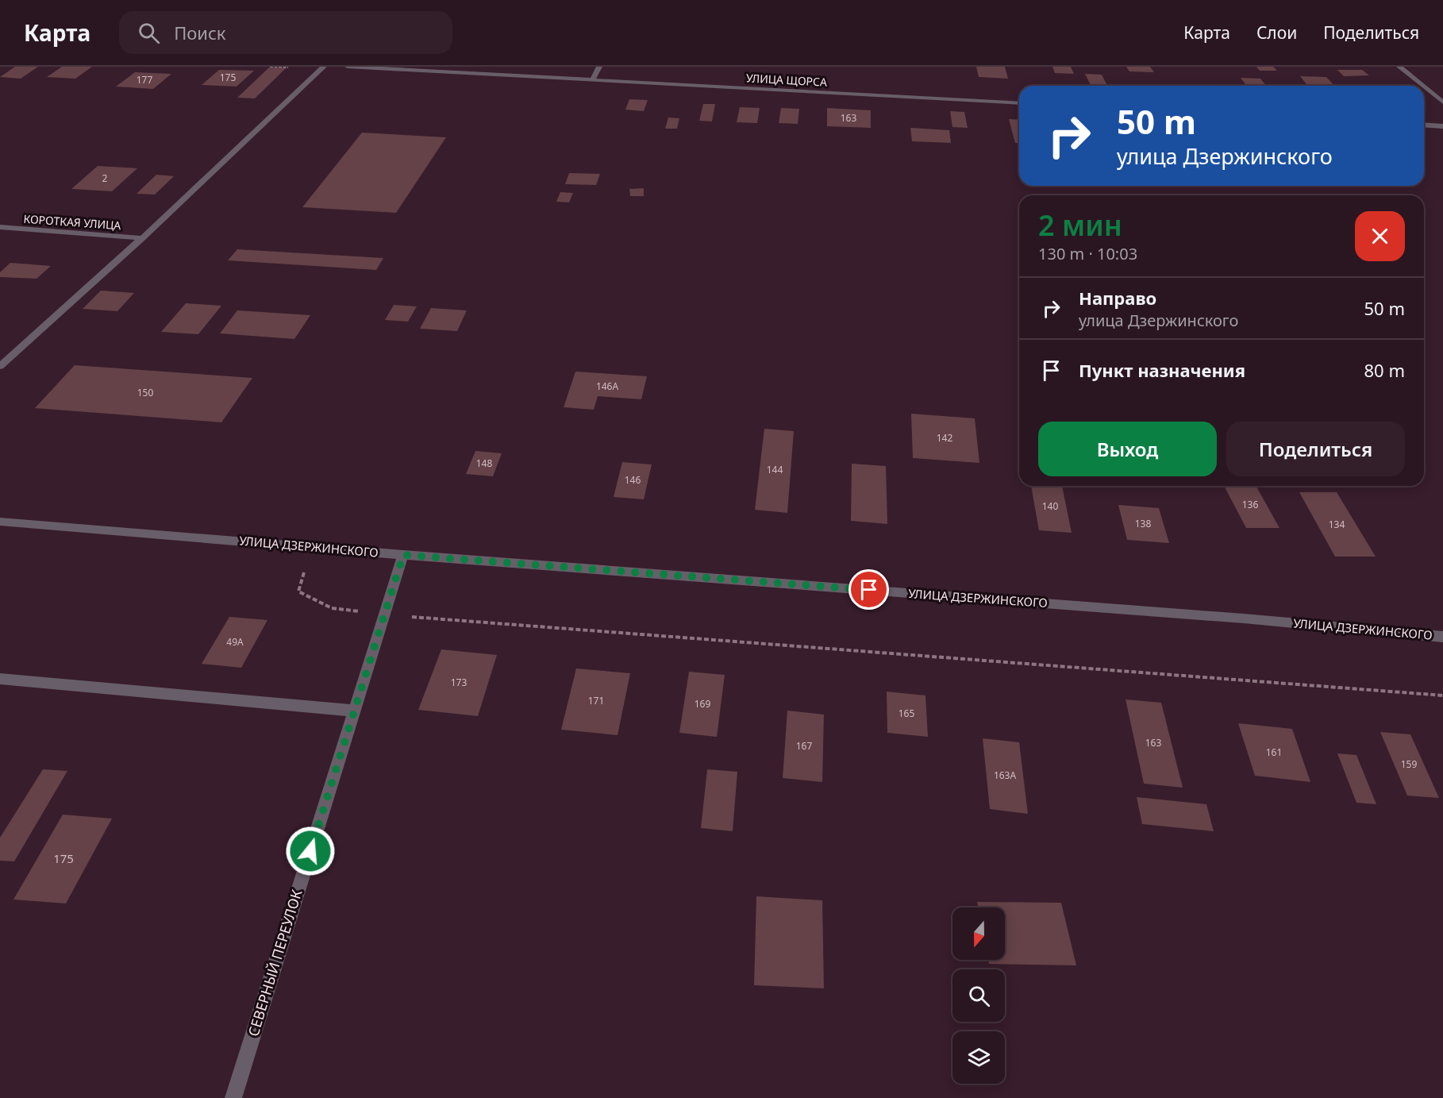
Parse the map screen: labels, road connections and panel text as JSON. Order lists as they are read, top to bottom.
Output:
{
  "streets": {
    "street": [
      "УЛИЦА ЩОРСА",
      "КОРОТКАЯ УЛИЦА",
      "УЛИЦА ДЗЕРЖИНСКОГО",
      "СЕВЕРНЫЙ ПЕРЕУЛОК"
    ]
  },
  "crossings": [
    ["УЛИЦА ДЗЕРЖИНСКОГО", "СЕВЕРНЫЙ ПЕРЕУЛОК"]
  ],
  "house_numbers": [
    "175",
    "177",
    "163",
    "2",
    "146А",
    "150",
    "142",
    "148",
    "144",
    "146",
    "136",
    "140",
    "138",
    "134",
    "49А",
    "173",
    "171",
    "169",
    "165",
    "163",
    "167",
    "161",
    "159",
    "163А",
    "175"
  ],
  "north": "bottom",
  "page": {
    "header": "Карта",
    "search": "Поиск",
    "nav": ["Карта", "Слои", "Поделиться"],
    "turn": ["50 m", "улица Дзержинского"],
    "heading": ["2 мин", "130 m · 10:03"],
    "list": [
      {
        "name": "Направо",
        "note": "улица Дзержинского",
        "value": "50 m"
      },
      {
        "name": "Пункт назначения",
        "value": "80 m"
      }
    ],
    "buttons": ["Выход", "Поделиться"]
  }
}
